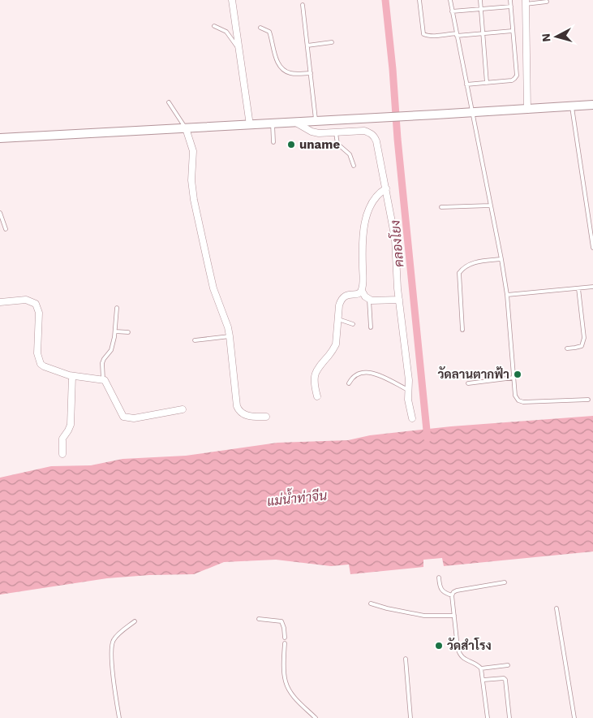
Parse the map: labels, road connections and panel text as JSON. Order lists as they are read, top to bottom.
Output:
{
  "water": ["คลองโยง", "แม่น้ำท่าจีน"],
  "places": ["uname", "วัดลานตากฟ้า", "วัดสำโรง"],
  "north": "left"
}
